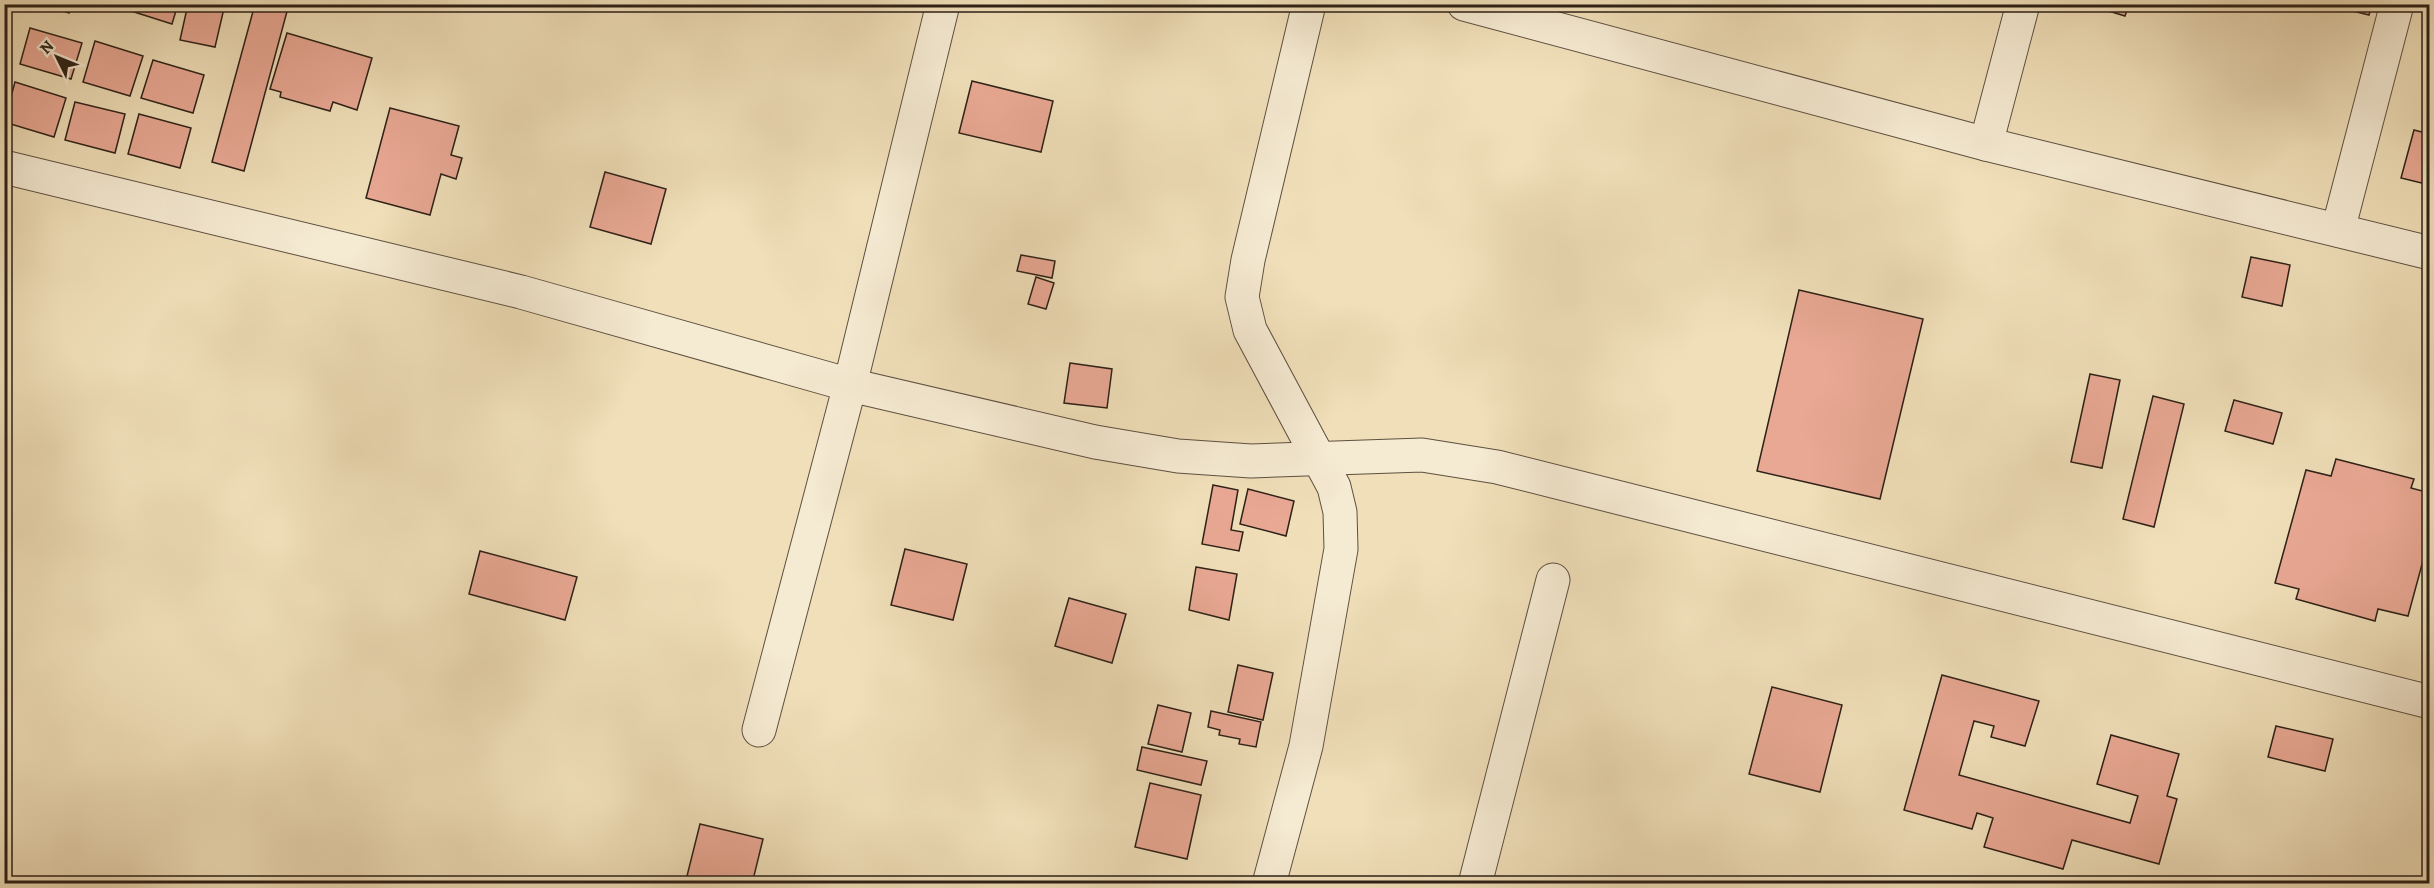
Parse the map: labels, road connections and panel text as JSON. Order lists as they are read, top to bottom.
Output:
{
  "north": "top left"
}
